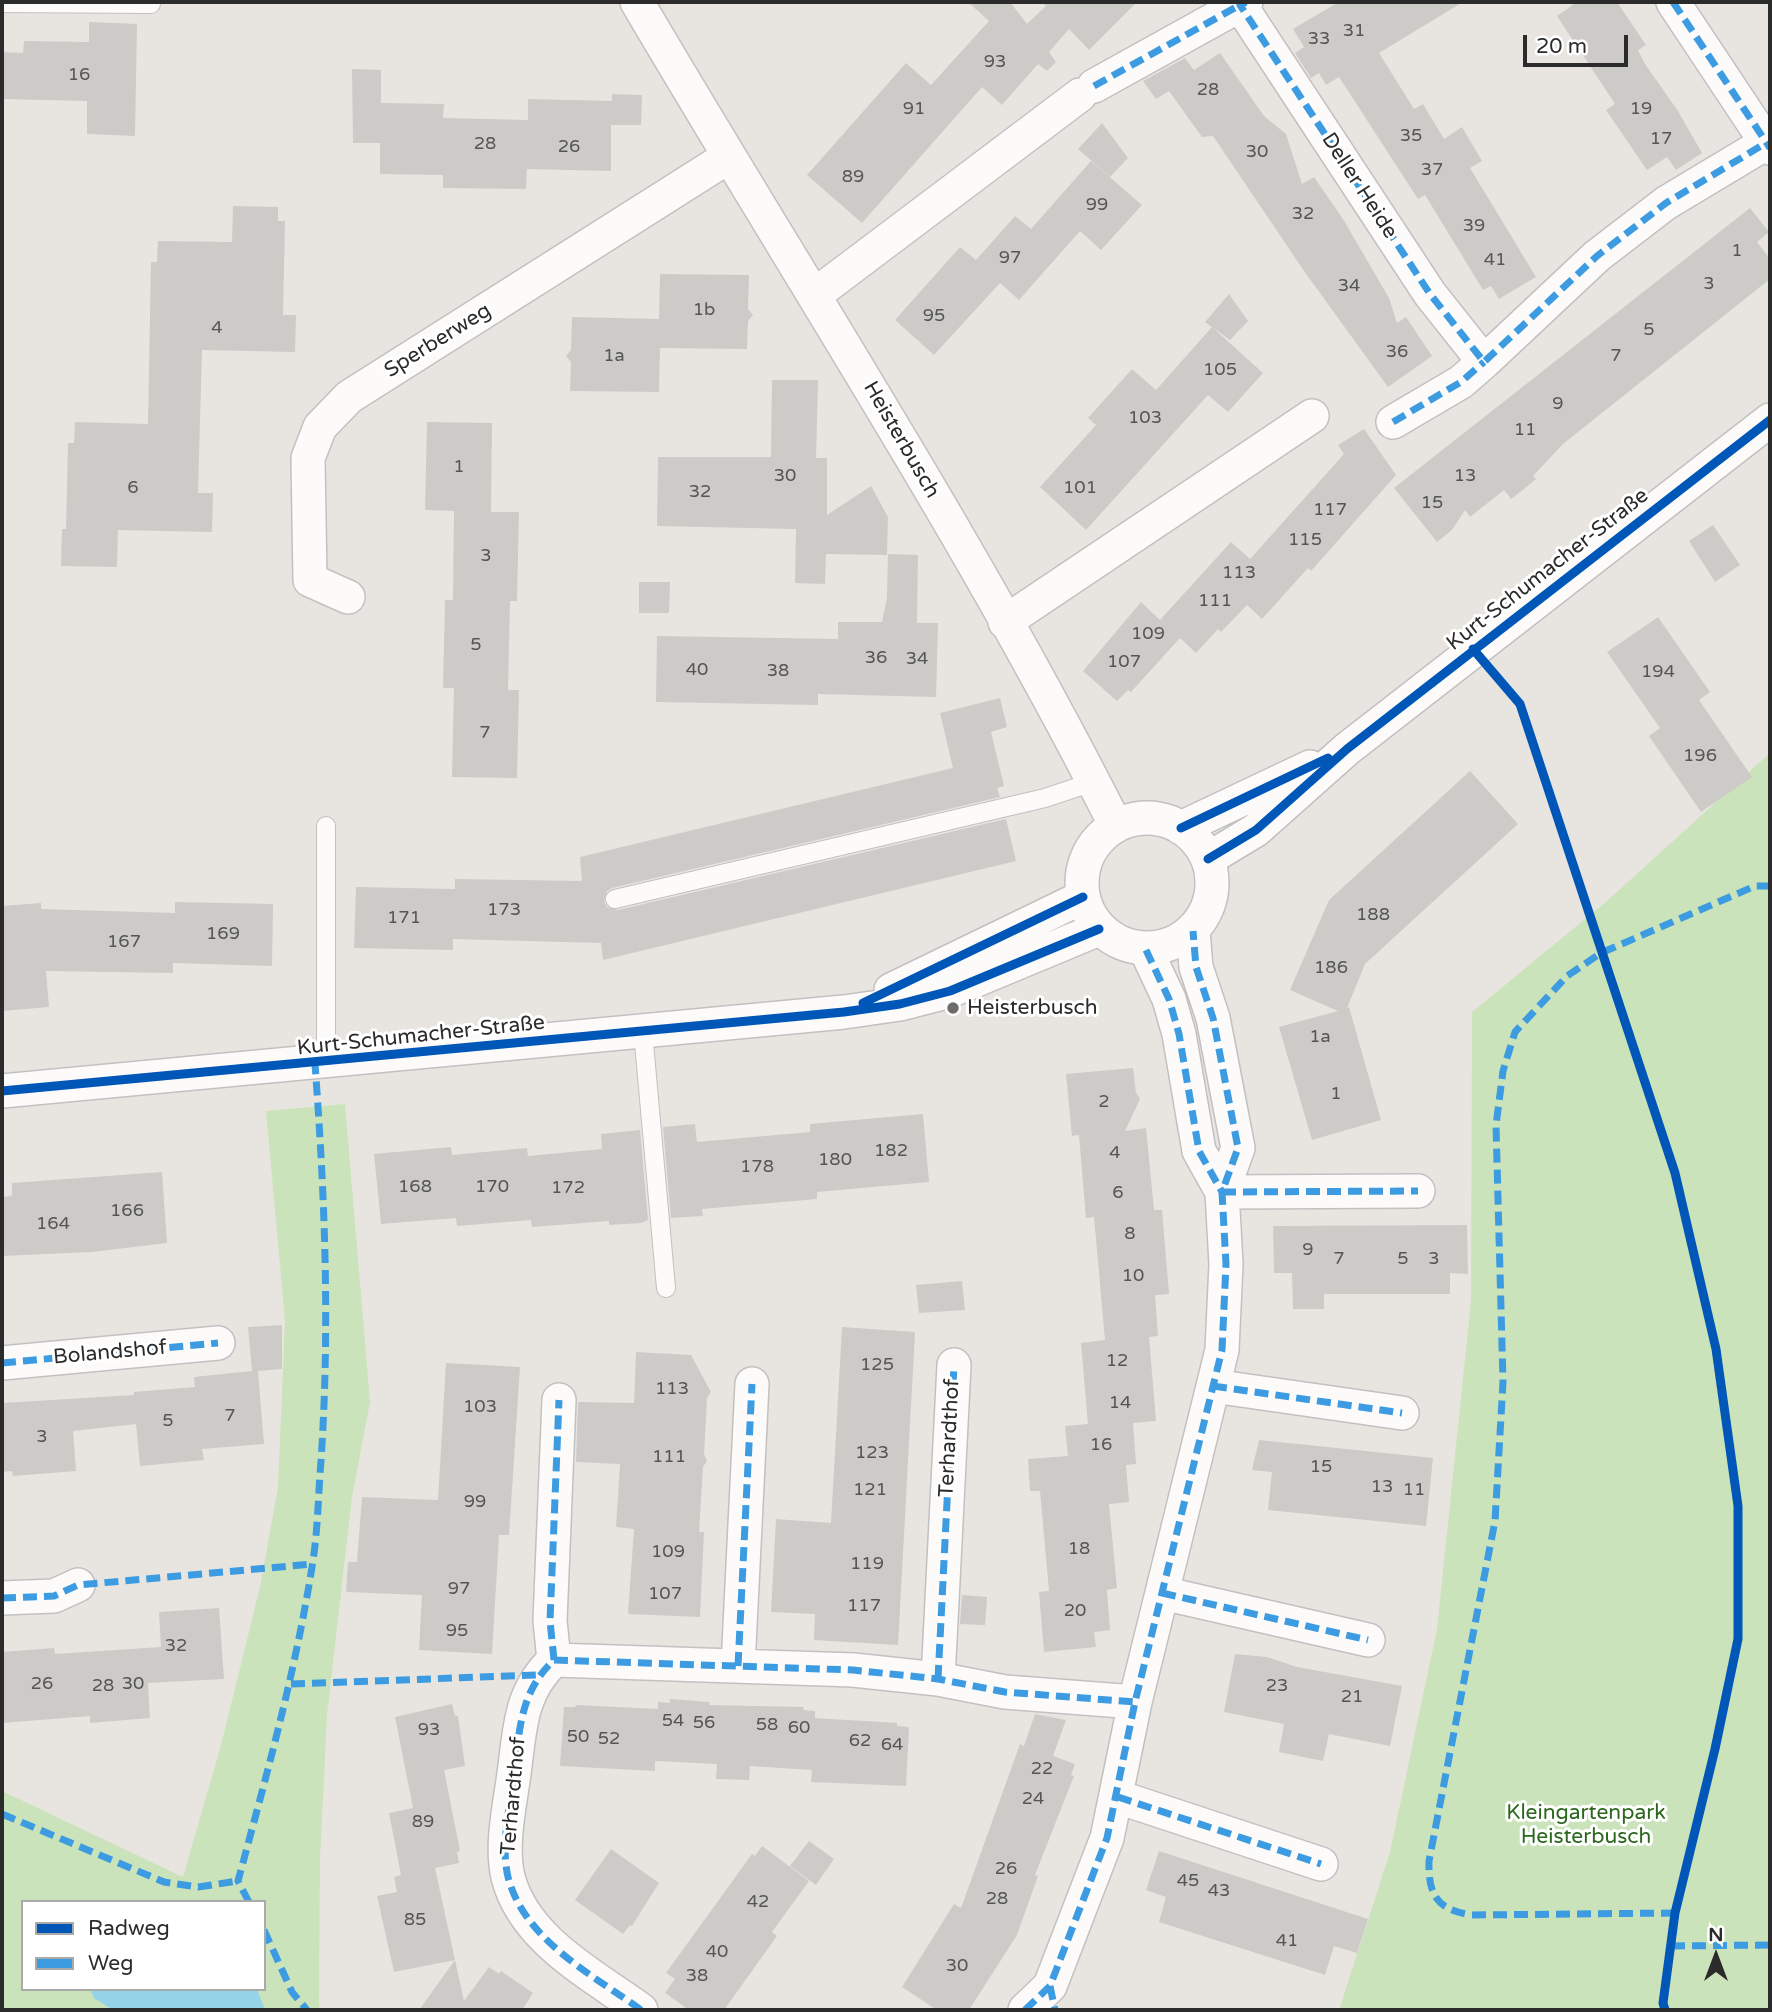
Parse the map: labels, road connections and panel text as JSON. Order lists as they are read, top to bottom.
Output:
{
  "streets": {
    "street": [
      "Deller Heide",
      "Sperberweg",
      "Heisterbusch",
      "Kurt-Schumacher-Straße",
      "Bolandshof",
      "Terhardthof"
    ]
  },
  "crossings": [
    ["Deller Heide", "Heisterbusch"],
    ["Sperberweg", "Heisterbusch"],
    ["Heisterbusch", "Kurt-Schumacher-Straße"]
  ],
  "parks": ["Kleingartenpark Heisterbusch"],
  "places": ["Heisterbusch"],
  "house_numbers": [
    "31",
    "33",
    "93",
    "16",
    "28",
    "91",
    "19",
    "35",
    "17",
    "28",
    "26",
    "30",
    "37",
    "89",
    "99",
    "32",
    "39",
    "1",
    "97",
    "41",
    "3",
    "34",
    "1b",
    "95",
    "4",
    "5",
    "36",
    "1a",
    "7",
    "105",
    "9",
    "103",
    "11",
    "1",
    "30",
    "13",
    "6",
    "101",
    "32",
    "15",
    "117",
    "115",
    "3",
    "113",
    "111",
    "109",
    "5",
    "36",
    "34",
    "107",
    "40",
    "38",
    "194",
    "7",
    "196",
    "173",
    "188",
    "171",
    "169",
    "167",
    "186",
    "1a",
    "1",
    "2",
    "182",
    "4",
    "180",
    "178",
    "168",
    "170",
    "172",
    "6",
    "166",
    "164",
    "8",
    "9",
    "7",
    "5",
    "3",
    "10",
    "12",
    "125",
    "113",
    "14",
    "103",
    "7",
    "5",
    "3",
    "16",
    "123",
    "111",
    "15",
    "13",
    "121",
    "11",
    "99",
    "18",
    "109",
    "119",
    "97",
    "107",
    "117",
    "20",
    "95",
    "32",
    "26",
    "30",
    "28",
    "23",
    "21",
    "54",
    "56",
    "58",
    "60",
    "93",
    "50",
    "52",
    "62",
    "64",
    "22",
    "24",
    "89",
    "26",
    "45",
    "43",
    "28",
    "42",
    "85",
    "41",
    "40",
    "30",
    "38"
  ],
  "legend": ["Radweg", "Weg"],
  "scale_bar": "20 m",
  "north": "top"
}
